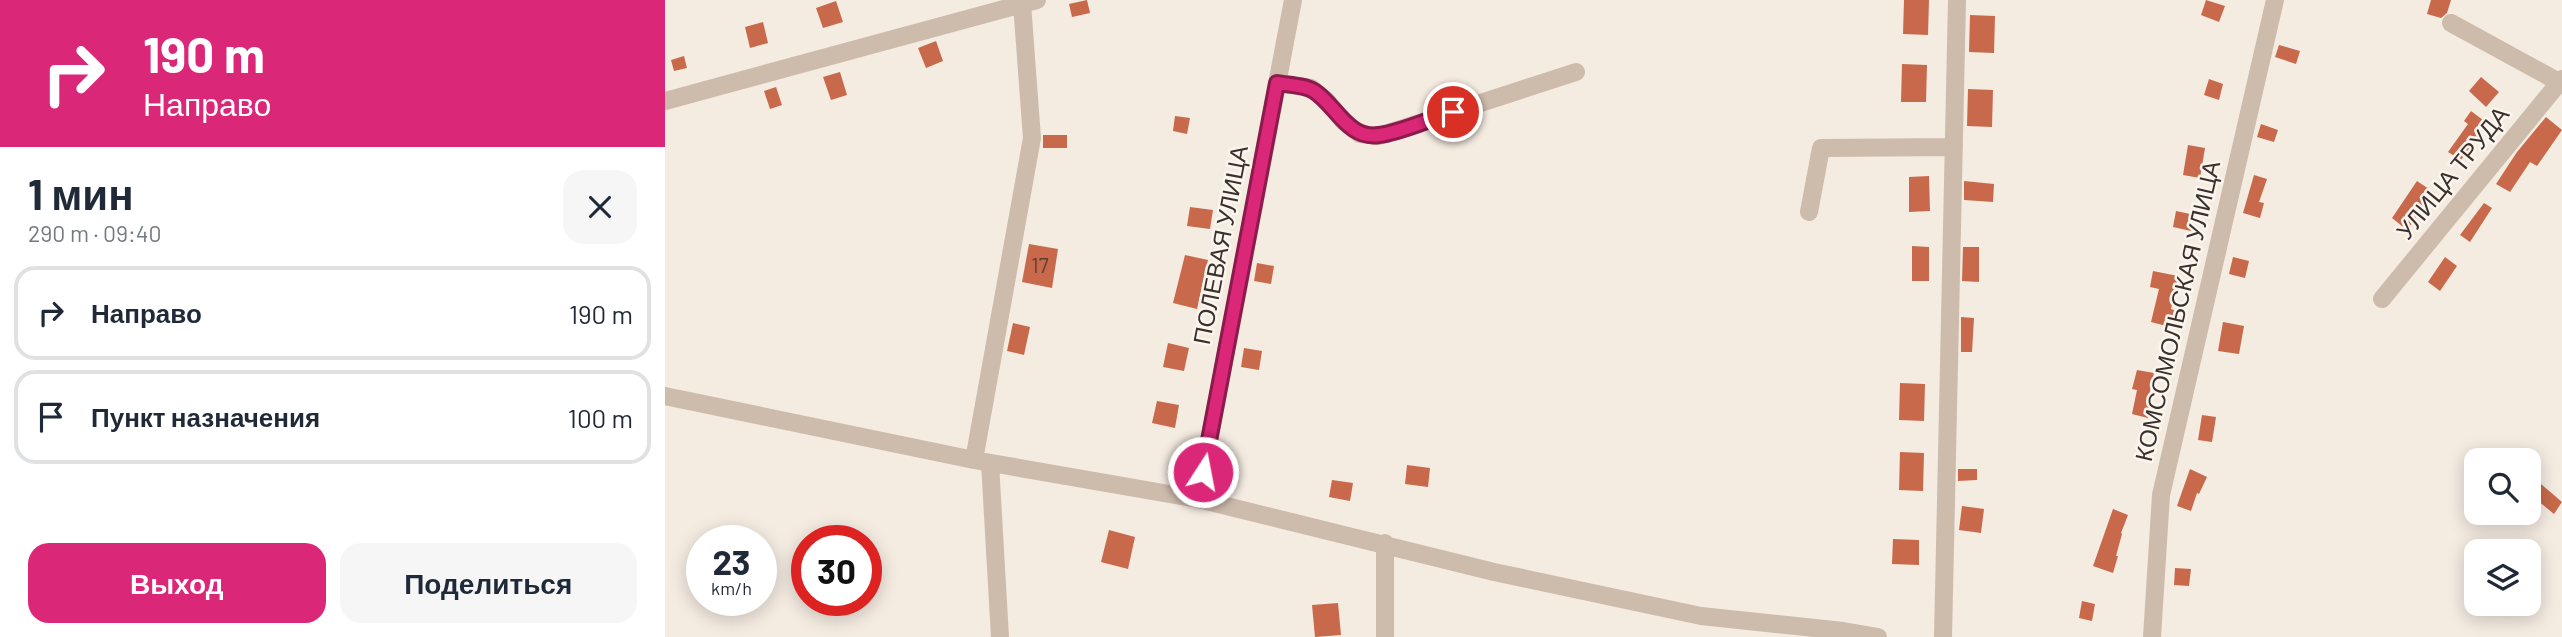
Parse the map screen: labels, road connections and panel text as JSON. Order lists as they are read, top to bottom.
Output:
{
  "streets": {
    "street": ["УЛИЦА ТРУДА", "ПОЛЕВАЯ УЛИЦА", "КОМСОМОЛЬСКАЯ УЛИЦА"]
  },
  "house_numbers": ["17"],
  "page": {
    "turn": ["190 m", "Направо"],
    "heading": ["1 мин", "290 m · 09:40"],
    "list": [
      {
        "name": "Направо",
        "value": "190 m"
      },
      {
        "name": "Пункт назначения",
        "value": "100 m"
      }
    ],
    "speed": "23 km/h",
    "limit": "30",
    "buttons": ["Выход", "Поделиться"]
  }
}
